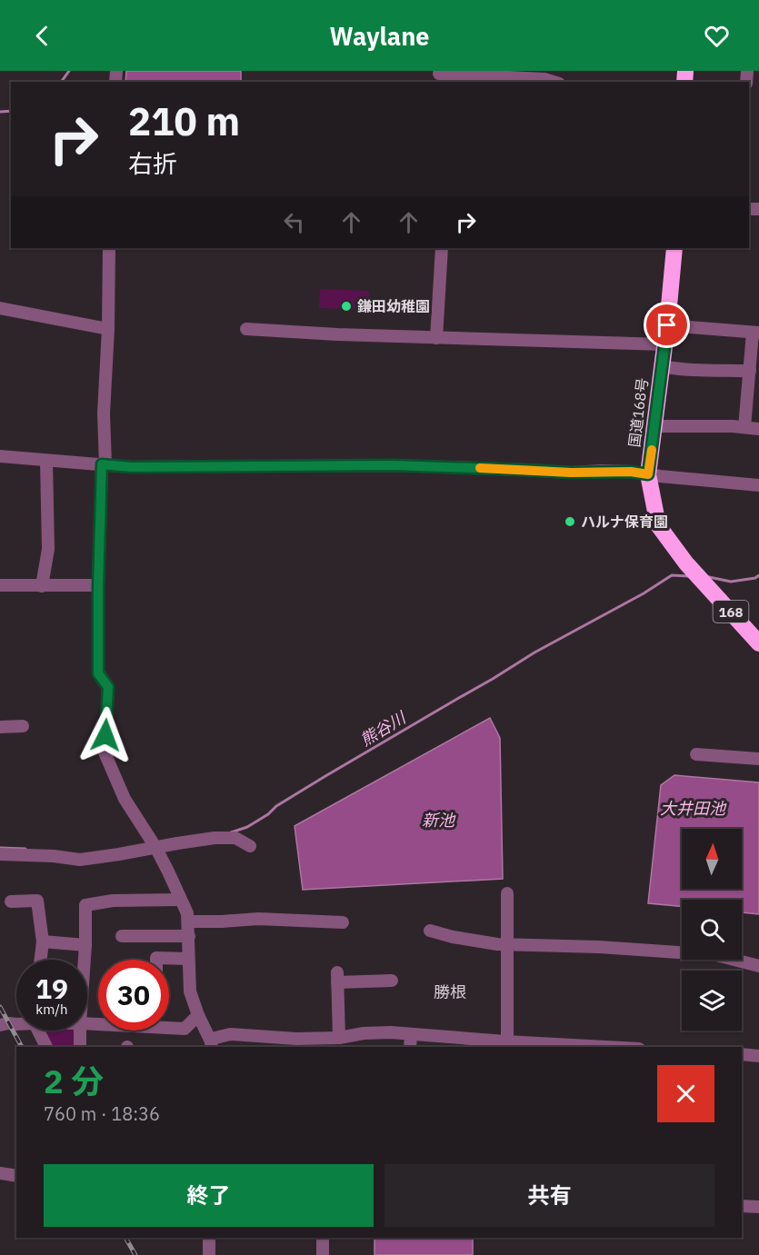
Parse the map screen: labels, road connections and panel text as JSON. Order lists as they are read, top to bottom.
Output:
{
  "streets": {
    "highway": ["国道168号", "168"]
  },
  "districts": ["勝根"],
  "water": ["熊谷川", "大井田池", "新池"],
  "places": ["鎌田幼稚園", "ハルナ保育園"],
  "north": "top",
  "page": {
    "header": "Waylane",
    "turn": ["210 m", "右折"],
    "speed": "19 km/h",
    "limit": "30",
    "heading": ["2 分", "760 m · 18:36"],
    "buttons": ["終了", "共有"]
  }
}
